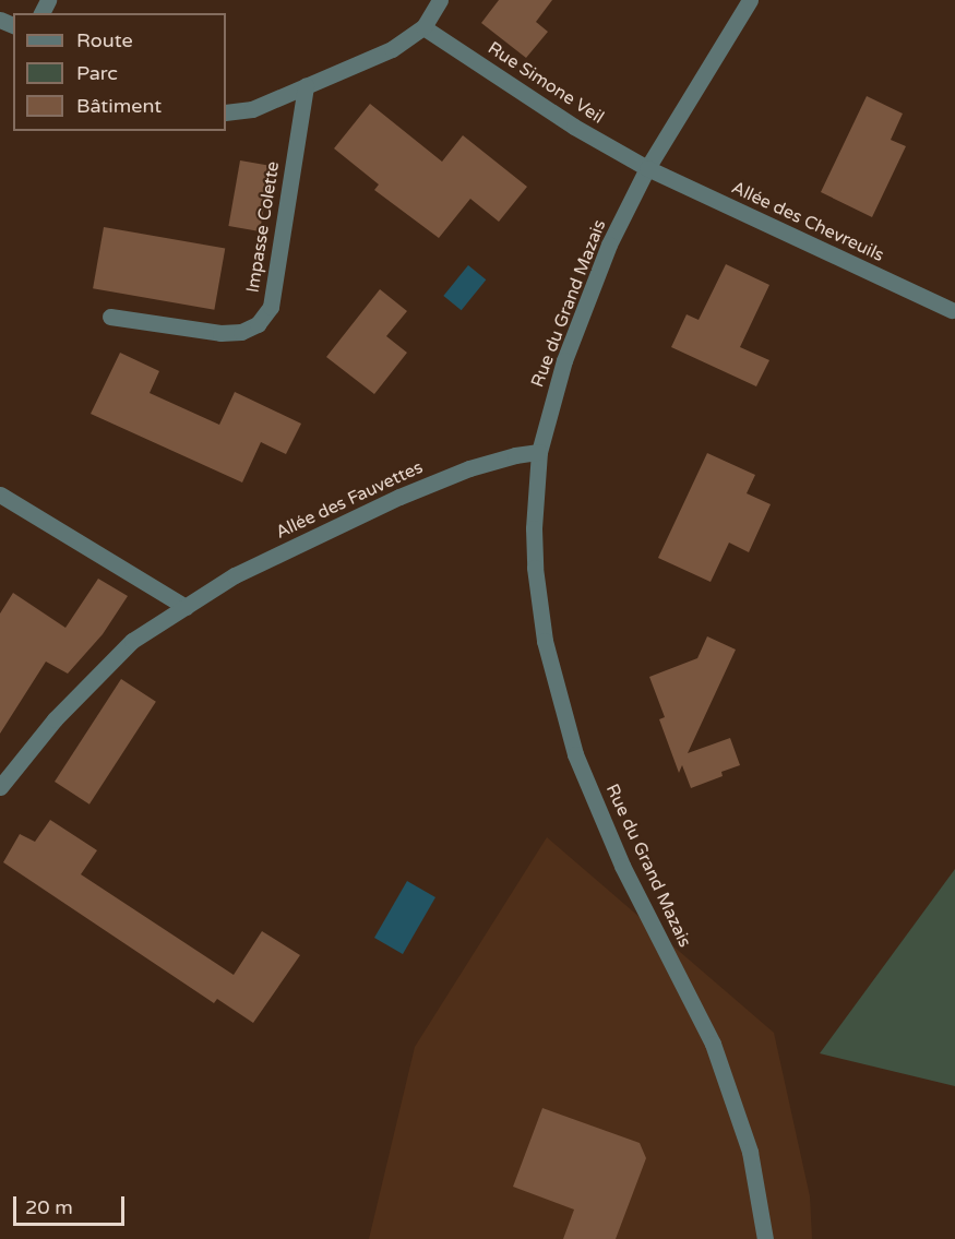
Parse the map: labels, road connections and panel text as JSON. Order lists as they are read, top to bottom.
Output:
{
  "streets": {
    "street": [
      "Rue Simone Veil",
      "Allée des Chevreuils",
      "Impasse Colette",
      "Rue du Grand Mazais",
      "Allée des Fauvettes"
    ]
  },
  "crossings": [
    ["Rue Simone Veil", "Allée des Chevreuils"],
    ["Rue Simone Veil", "Rue du Grand Mazais"],
    ["Allée des Chevreuils", "Rue du Grand Mazais"],
    ["Rue du Grand Mazais", "Allée des Fauvettes"]
  ],
  "legend": ["Route", "Parc", "Bâtiment"],
  "scale_bar": "20 m"
}
